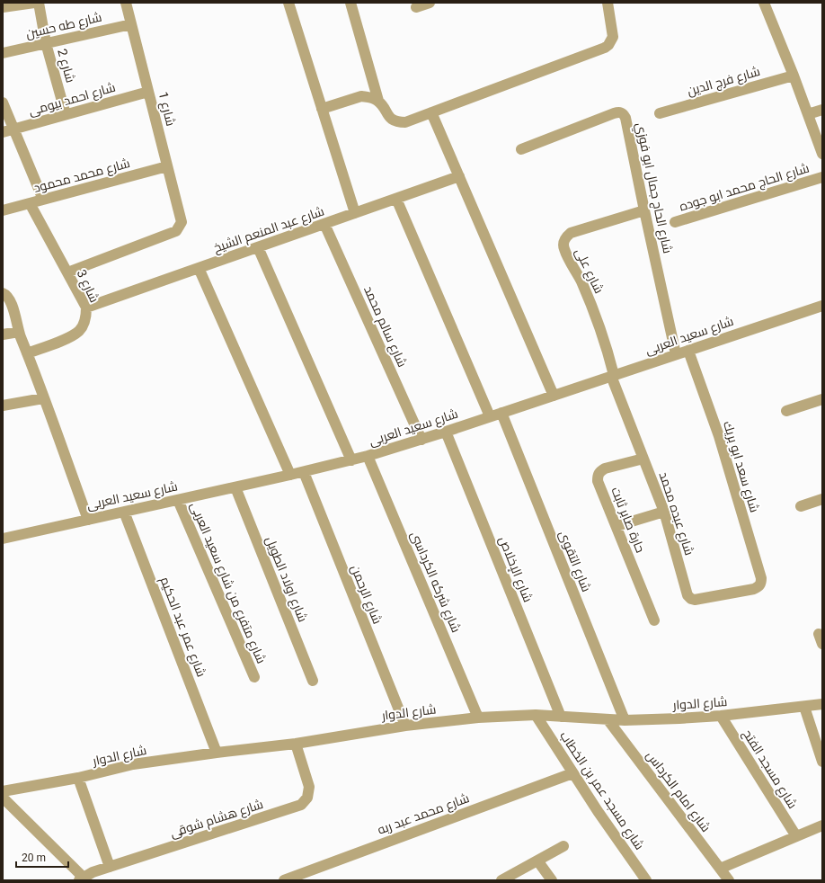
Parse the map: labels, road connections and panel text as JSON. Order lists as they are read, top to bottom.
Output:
{
  "streets": {
    "street": [
      "شارع طه حسين",
      "شارع 2",
      "شارع فرج الدين",
      "شارع احمد بيومى",
      "شارع 1",
      "شارع محمد محمود",
      "شارع الحاج محمد ابو جوده",
      "شارع الحاج جمال ابو فوزي",
      "شارع عبد المنعم الشيخ",
      "شارع على",
      "شارع 3",
      "شارع سالم محمد",
      "شارع سعيد العربى",
      "شارع سعد ابو بريك",
      "شارع عبده محمد",
      "حارة صابر ثابت",
      "شارع التقوى",
      "شارع الإخلاص",
      "شارع اولاد الطويل",
      "شارع شركه الكرداسى",
      "شارع متفرع من شارع سعيد العربى",
      "شارع الرحمن",
      "شارع عمر عبد الحكيم",
      "شارع الدوار",
      "شارع مسجد الفتح",
      "شارع مسجد عمر بن الخطاب",
      "شارع امام الكرداس",
      "شارع محمد عبد ربه",
      "شارع هشام شوقى"
    ]
  },
  "crossings": [
    ["شارع طه حسين", "شارع 2"],
    ["شارع طه حسين", "شارع 1"],
    ["شارع 2", "شارع احمد بيومى"],
    ["شارع احمد بيومى", "شارع 1"],
    ["شارع 1", "شارع محمد محمود"],
    ["شارع 1", "شارع 3"],
    ["شارع محمد محمود", "شارع 3"],
    ["شارع الحاج جمال ابو فوزي", "شارع على"],
    ["شارع الحاج جمال ابو فوزي", "شارع سعيد العربى"],
    ["شارع عبد المنعم الشيخ", "شارع 3"],
    ["شارع عبد المنعم الشيخ", "شارع سالم محمد"],
    ["شارع على", "شارع سعيد العربى"],
    ["شارع على", "شارع عبده محمد"],
    ["شارع سالم محمد", "شارع سعيد العربى"],
    ["شارع سعيد العربى", "شارع سعد ابو بريك"],
    ["شارع سعيد العربى", "شارع عبده محمد"],
    ["شارع سعيد العربى", "شارع التقوى"],
    ["شارع سعيد العربى", "شارع الإخلاص"],
    ["شارع سعيد العربى", "شارع اولاد الطويل"],
    ["شارع سعيد العربى", "شارع شركه الكرداسى"],
    ["شارع سعيد العربى", "شارع متفرع من شارع سعيد العربى"],
    ["شارع سعيد العربى", "شارع الرحمن"],
    ["شارع سعيد العربى", "شارع عمر عبد الحكيم"],
    ["شارع سعد ابو بريك", "شارع عبده محمد"],
    ["شارع عبده محمد", "حارة صابر ثابت"],
    ["شارع التقوى", "شارع الدوار"],
    ["شارع الإخلاص", "شارع الدوار"],
    ["شارع شركه الكرداسى", "شارع الدوار"],
    ["شارع الرحمن", "شارع الدوار"],
    ["شارع عمر عبد الحكيم", "شارع الدوار"],
    ["شارع الدوار", "شارع مسجد الفتح"],
    ["شارع الدوار", "شارع مسجد عمر بن الخطاب"],
    ["شارع الدوار", "شارع امام الكرداس"],
    ["شارع الدوار", "شارع هشام شوقى"],
    ["شارع مسجد عمر بن الخطاب", "شارع محمد عبد ربه"]
  ],
  "scale_bar": "20 m"
}
